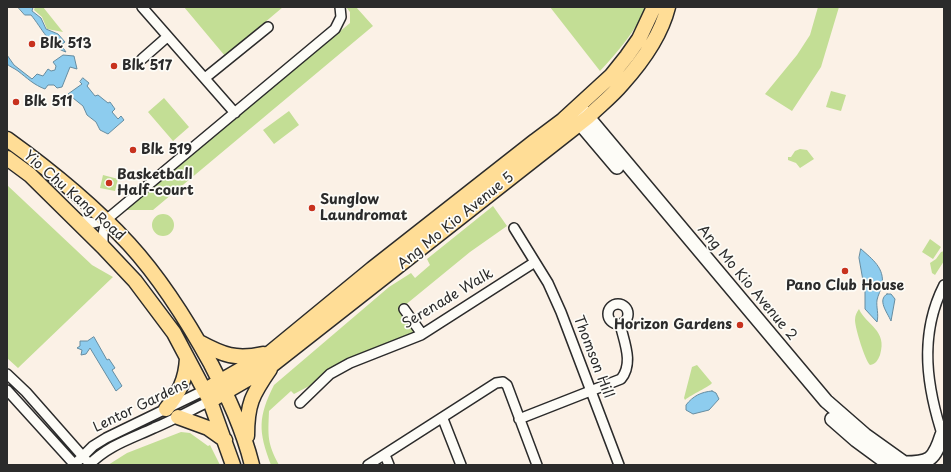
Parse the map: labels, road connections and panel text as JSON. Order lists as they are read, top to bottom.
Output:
{
  "streets": {
    "main road": ["Yio Chu Kang Road", "Ang Mo Kio Avenue 5", "Ang Mo Kio Avenue 2"],
    "street": ["Serenade Walk", "Thomson Hill", "Lentor Gardens"]
  },
  "crossings": [
    ["Yio Chu Kang Road", "Ang Mo Kio Avenue 5"],
    ["Yio Chu Kang Road", "Lentor Gardens"],
    ["Ang Mo Kio Avenue 5", "Ang Mo Kio Avenue 2"],
    ["Ang Mo Kio Avenue 5", "Lentor Gardens"],
    ["Serenade Walk", "Thomson Hill"]
  ],
  "places": [
    "Blk 513",
    "Blk 517",
    "Blk 511",
    "Blk 519",
    "Basketball Half-court",
    "Sunglow Laundromat",
    "Pano Club House",
    "Horizon Gardens"
  ]
}
